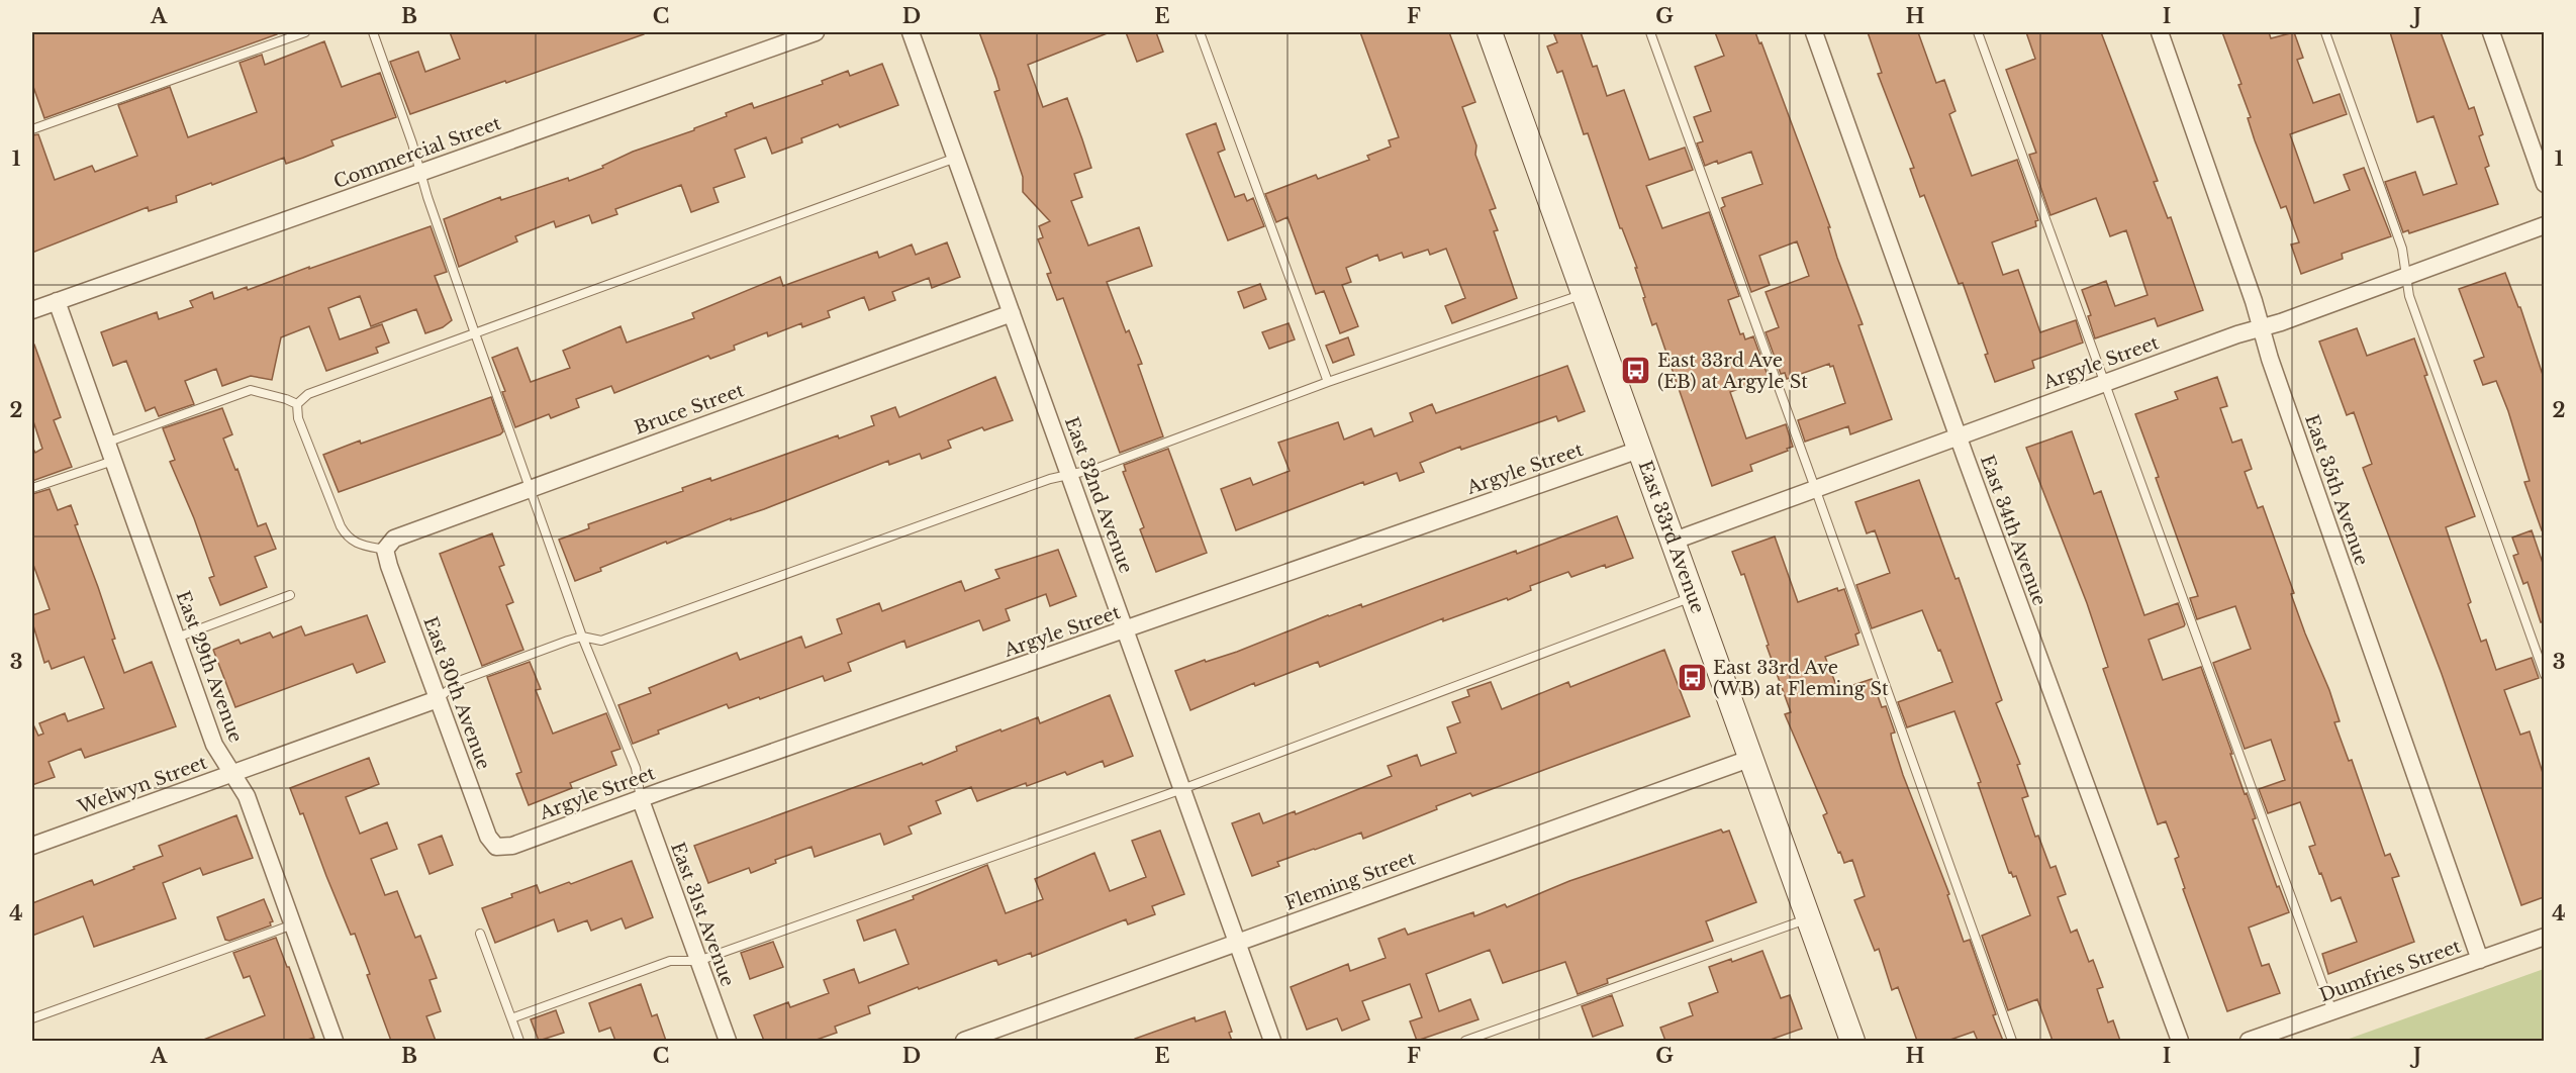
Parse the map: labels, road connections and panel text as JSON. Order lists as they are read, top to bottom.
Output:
{
  "streets": {
    "street": [
      "Commercial Street",
      "Argyle Street",
      "Bruce Street",
      "East 35th Avenue",
      "East 32nd Avenue",
      "East 34th Avenue",
      "East 33rd Avenue",
      "East 29th Avenue",
      "East 30th Avenue",
      "Welwyn Street",
      "Fleming Street",
      "East 31st Avenue",
      "Dumfries Street"
    ]
  },
  "crossings": [
    ["Commercial Street", "East 29th Avenue"],
    ["Argyle Street", "East 35th Avenue"],
    ["Argyle Street", "East 32nd Avenue"],
    ["Argyle Street", "East 34th Avenue"],
    ["Argyle Street", "East 33rd Avenue"],
    ["Argyle Street", "East 30th Avenue"],
    ["Argyle Street", "East 31st Avenue"],
    ["Bruce Street", "East 32nd Avenue"],
    ["Bruce Street", "East 30th Avenue"],
    ["East 35th Avenue", "Dumfries Street"],
    ["East 32nd Avenue", "Fleming Street"],
    ["East 33rd Avenue", "Fleming Street"],
    ["East 29th Avenue", "Welwyn Street"],
    ["East 30th Avenue", "Welwyn Street"]
  ],
  "places": {
    "bus stop": ["East 33rd Ave (EB) at Argyle St", "East 33rd Ave (WB) at Fleming St"]
  },
  "grid": {
    "columns": [
      "A",
      "B",
      "C",
      "D",
      "E",
      "F",
      "G",
      "H",
      "I",
      "J"
    ],
    "rows": [
      "1",
      "2",
      "3",
      "4"
    ]
  }
}
